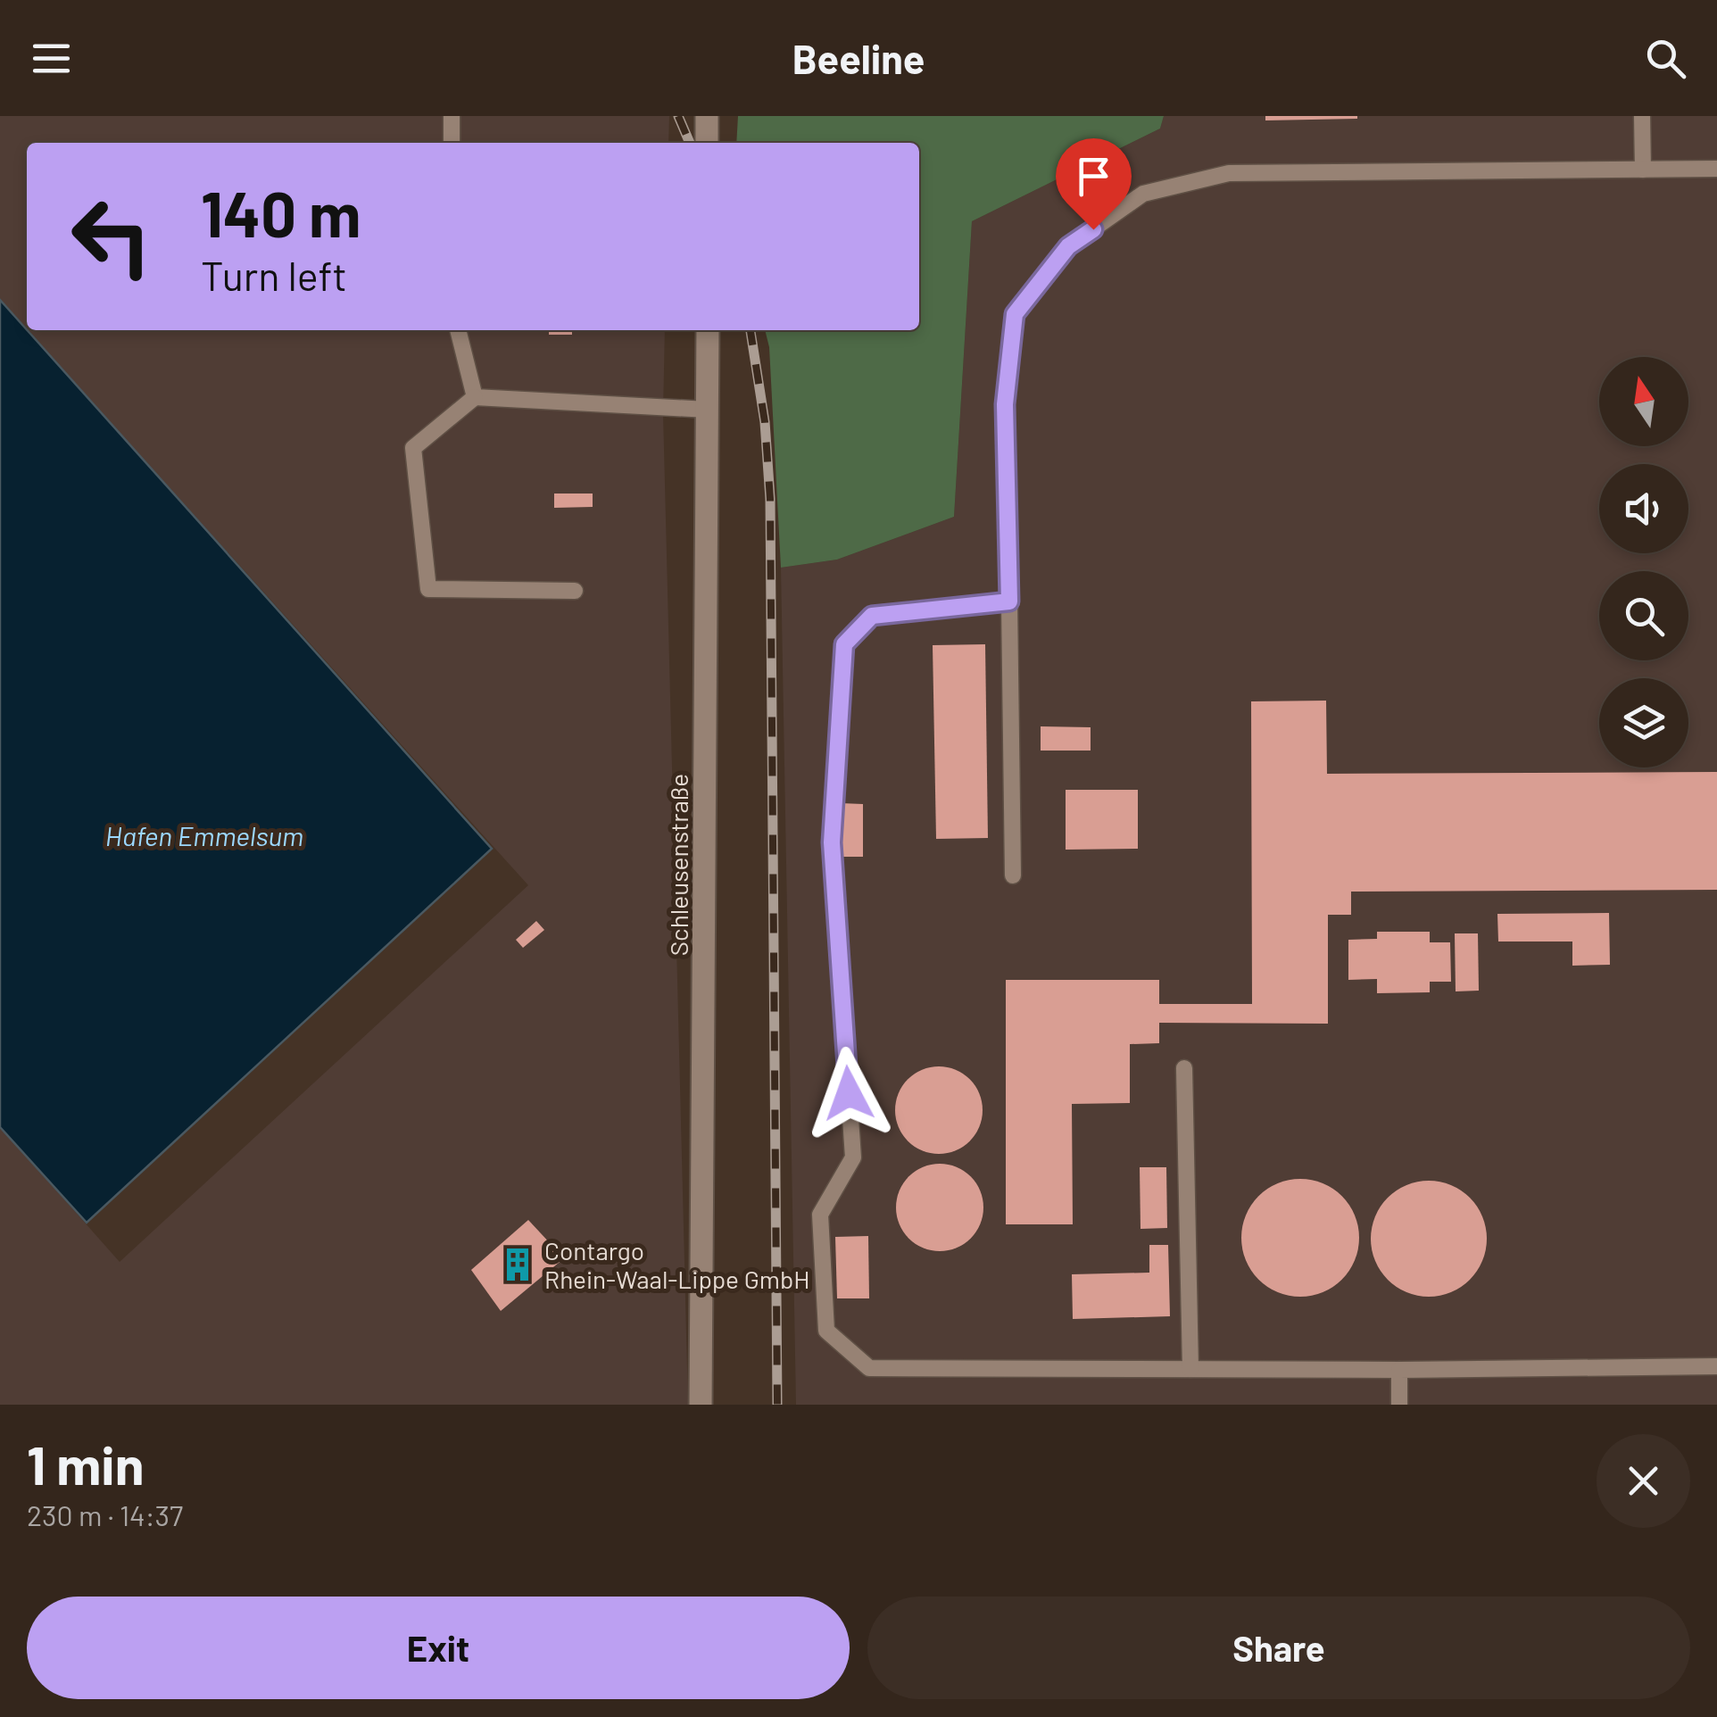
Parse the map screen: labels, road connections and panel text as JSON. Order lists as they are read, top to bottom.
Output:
{
  "streets": {
    "street": ["Schleusenstraße"]
  },
  "water": ["Hafen Emmelsum"],
  "places": {
    "building": ["Contargo Rhein-Waal-Lippe GmbH"]
  },
  "north": "top",
  "page": {
    "header": "Beeline",
    "turn": ["140 m", "Turn left"],
    "heading": ["1 min", "230 m · 14:37"],
    "buttons": ["Exit", "Share"]
  }
}
